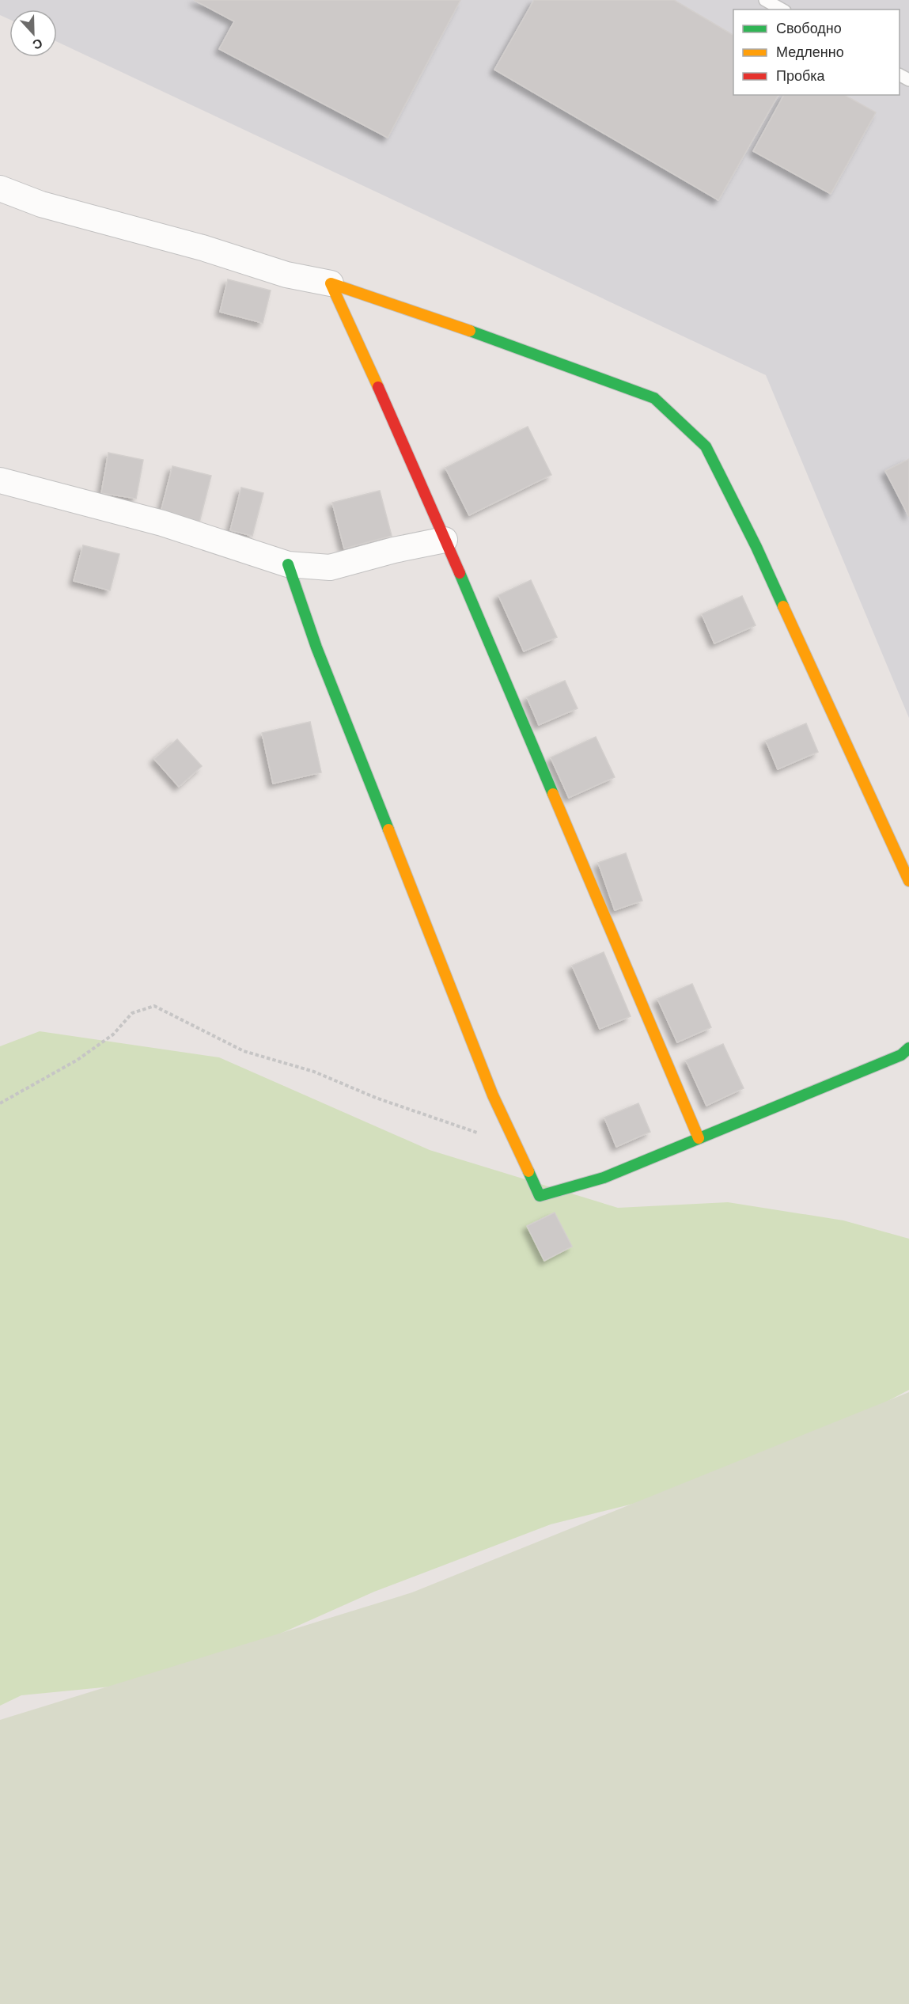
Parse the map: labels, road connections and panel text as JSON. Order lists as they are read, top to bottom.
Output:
{
  "legend": ["Свободно", "Медленно", "Пробка"],
  "north": "bottom"
}
